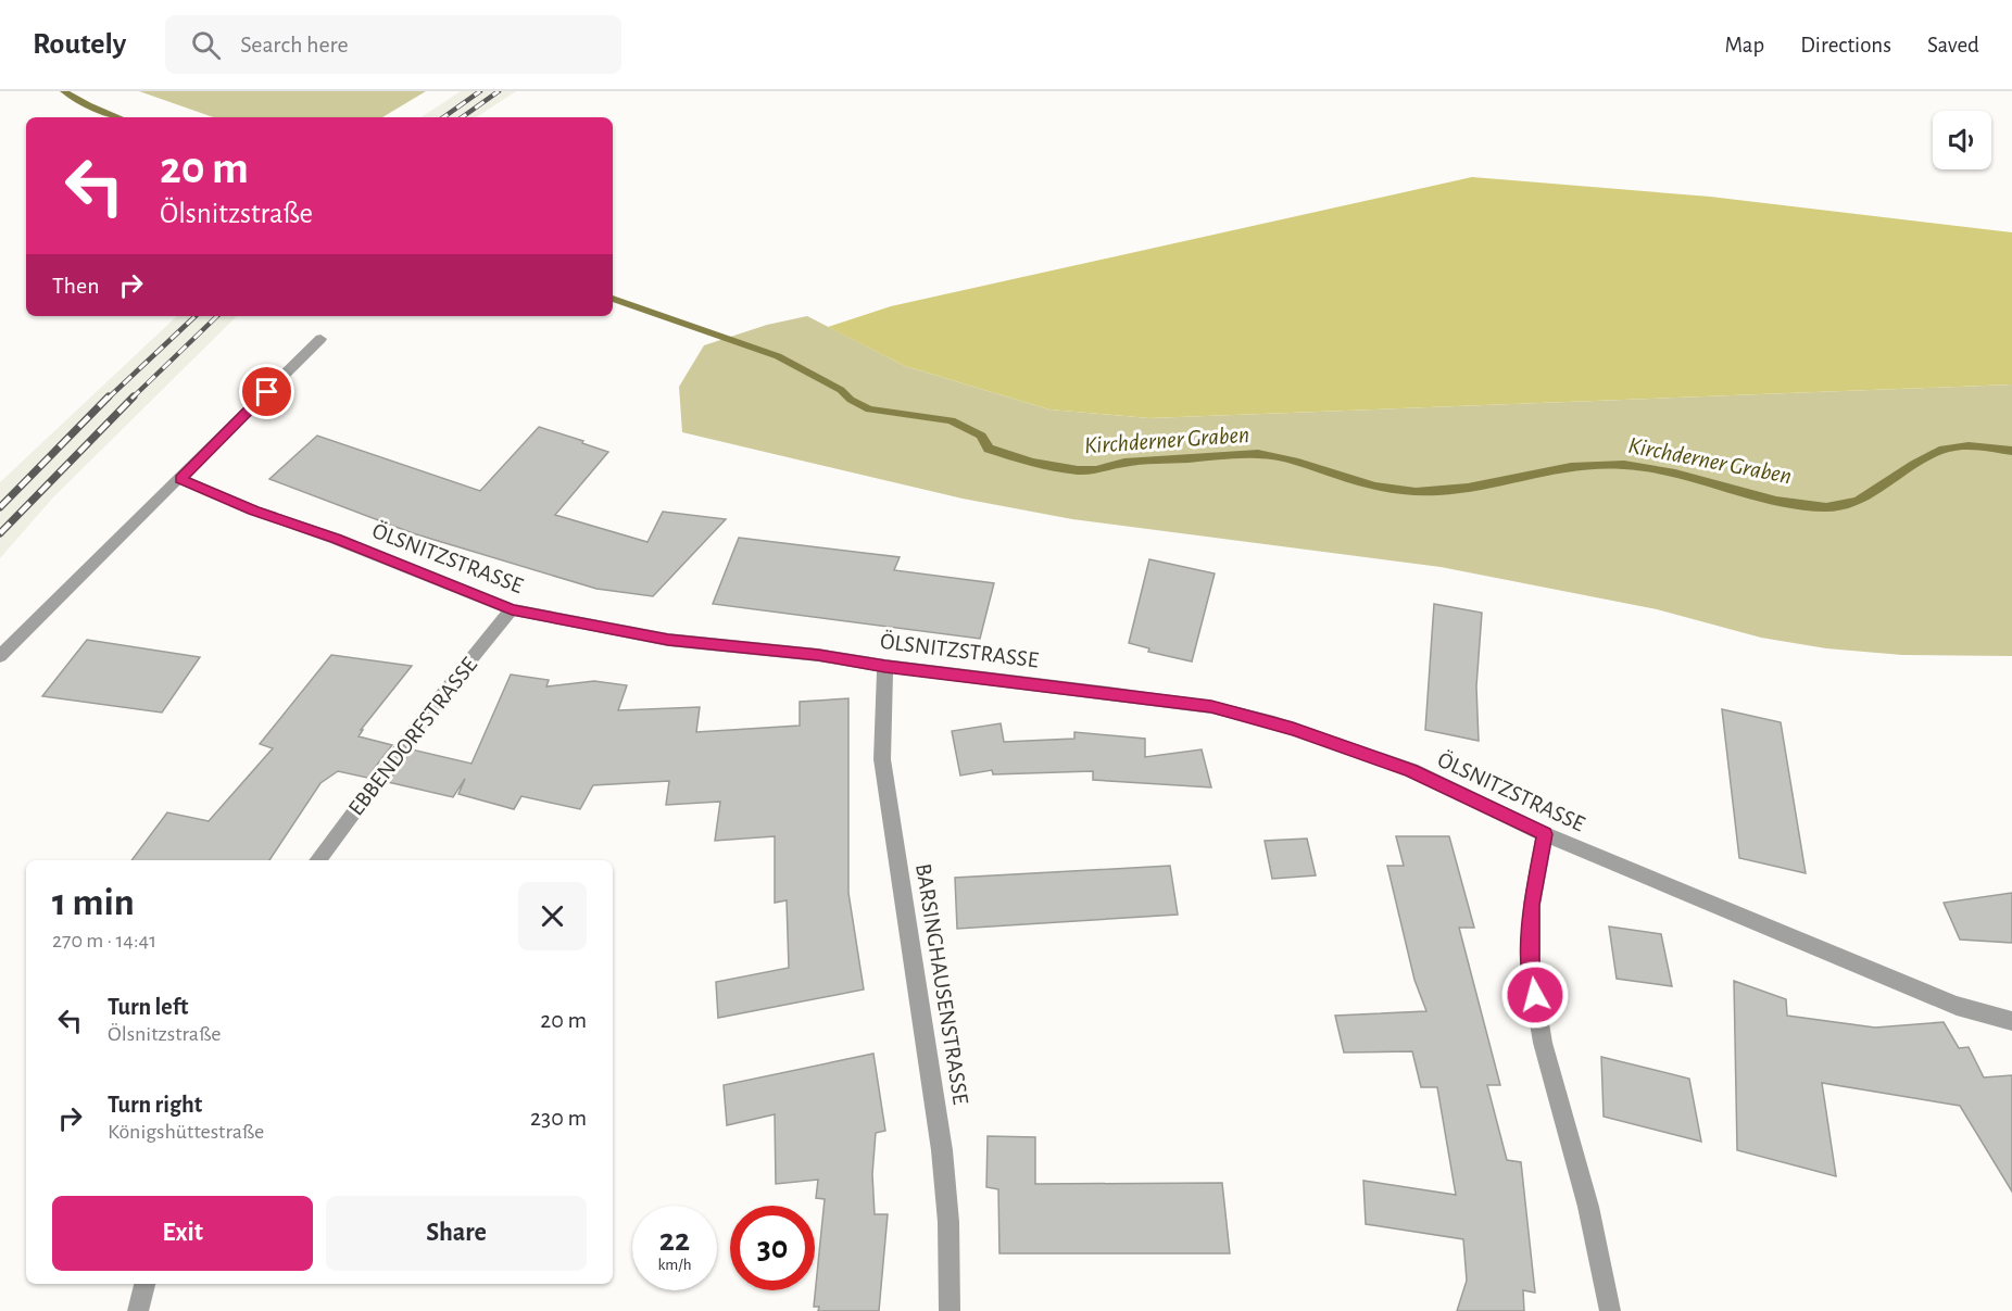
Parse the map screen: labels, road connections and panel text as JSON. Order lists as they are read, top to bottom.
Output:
{
  "streets": {
    "street": ["ÖLSNITZSTRASSE", "EBBENDORFSTRASSE", "BARSINGHAUSENSTRASSE"]
  },
  "crossings": [
    ["ÖLSNITZSTRASSE", "EBBENDORFSTRASSE"],
    ["ÖLSNITZSTRASSE", "BARSINGHAUSENSTRASSE"]
  ],
  "water": ["Kirchderner Graben"],
  "page": {
    "header": "Routely",
    "search": "Search here",
    "nav": ["Map", "Directions", "Saved"],
    "turn": ["20 m", "Ölsnitzstraße"],
    "then": "Then",
    "heading": ["1 min", "270 m · 14:41"],
    "list": [
      {
        "name": "Turn left",
        "note": "Ölsnitzstraße",
        "value": "20 m"
      },
      {
        "name": "Turn right",
        "note": "Königshüttestraße",
        "value": "230 m"
      }
    ],
    "buttons": ["Exit", "Share"],
    "speed": "22 km/h",
    "limit": "30"
  }
}
